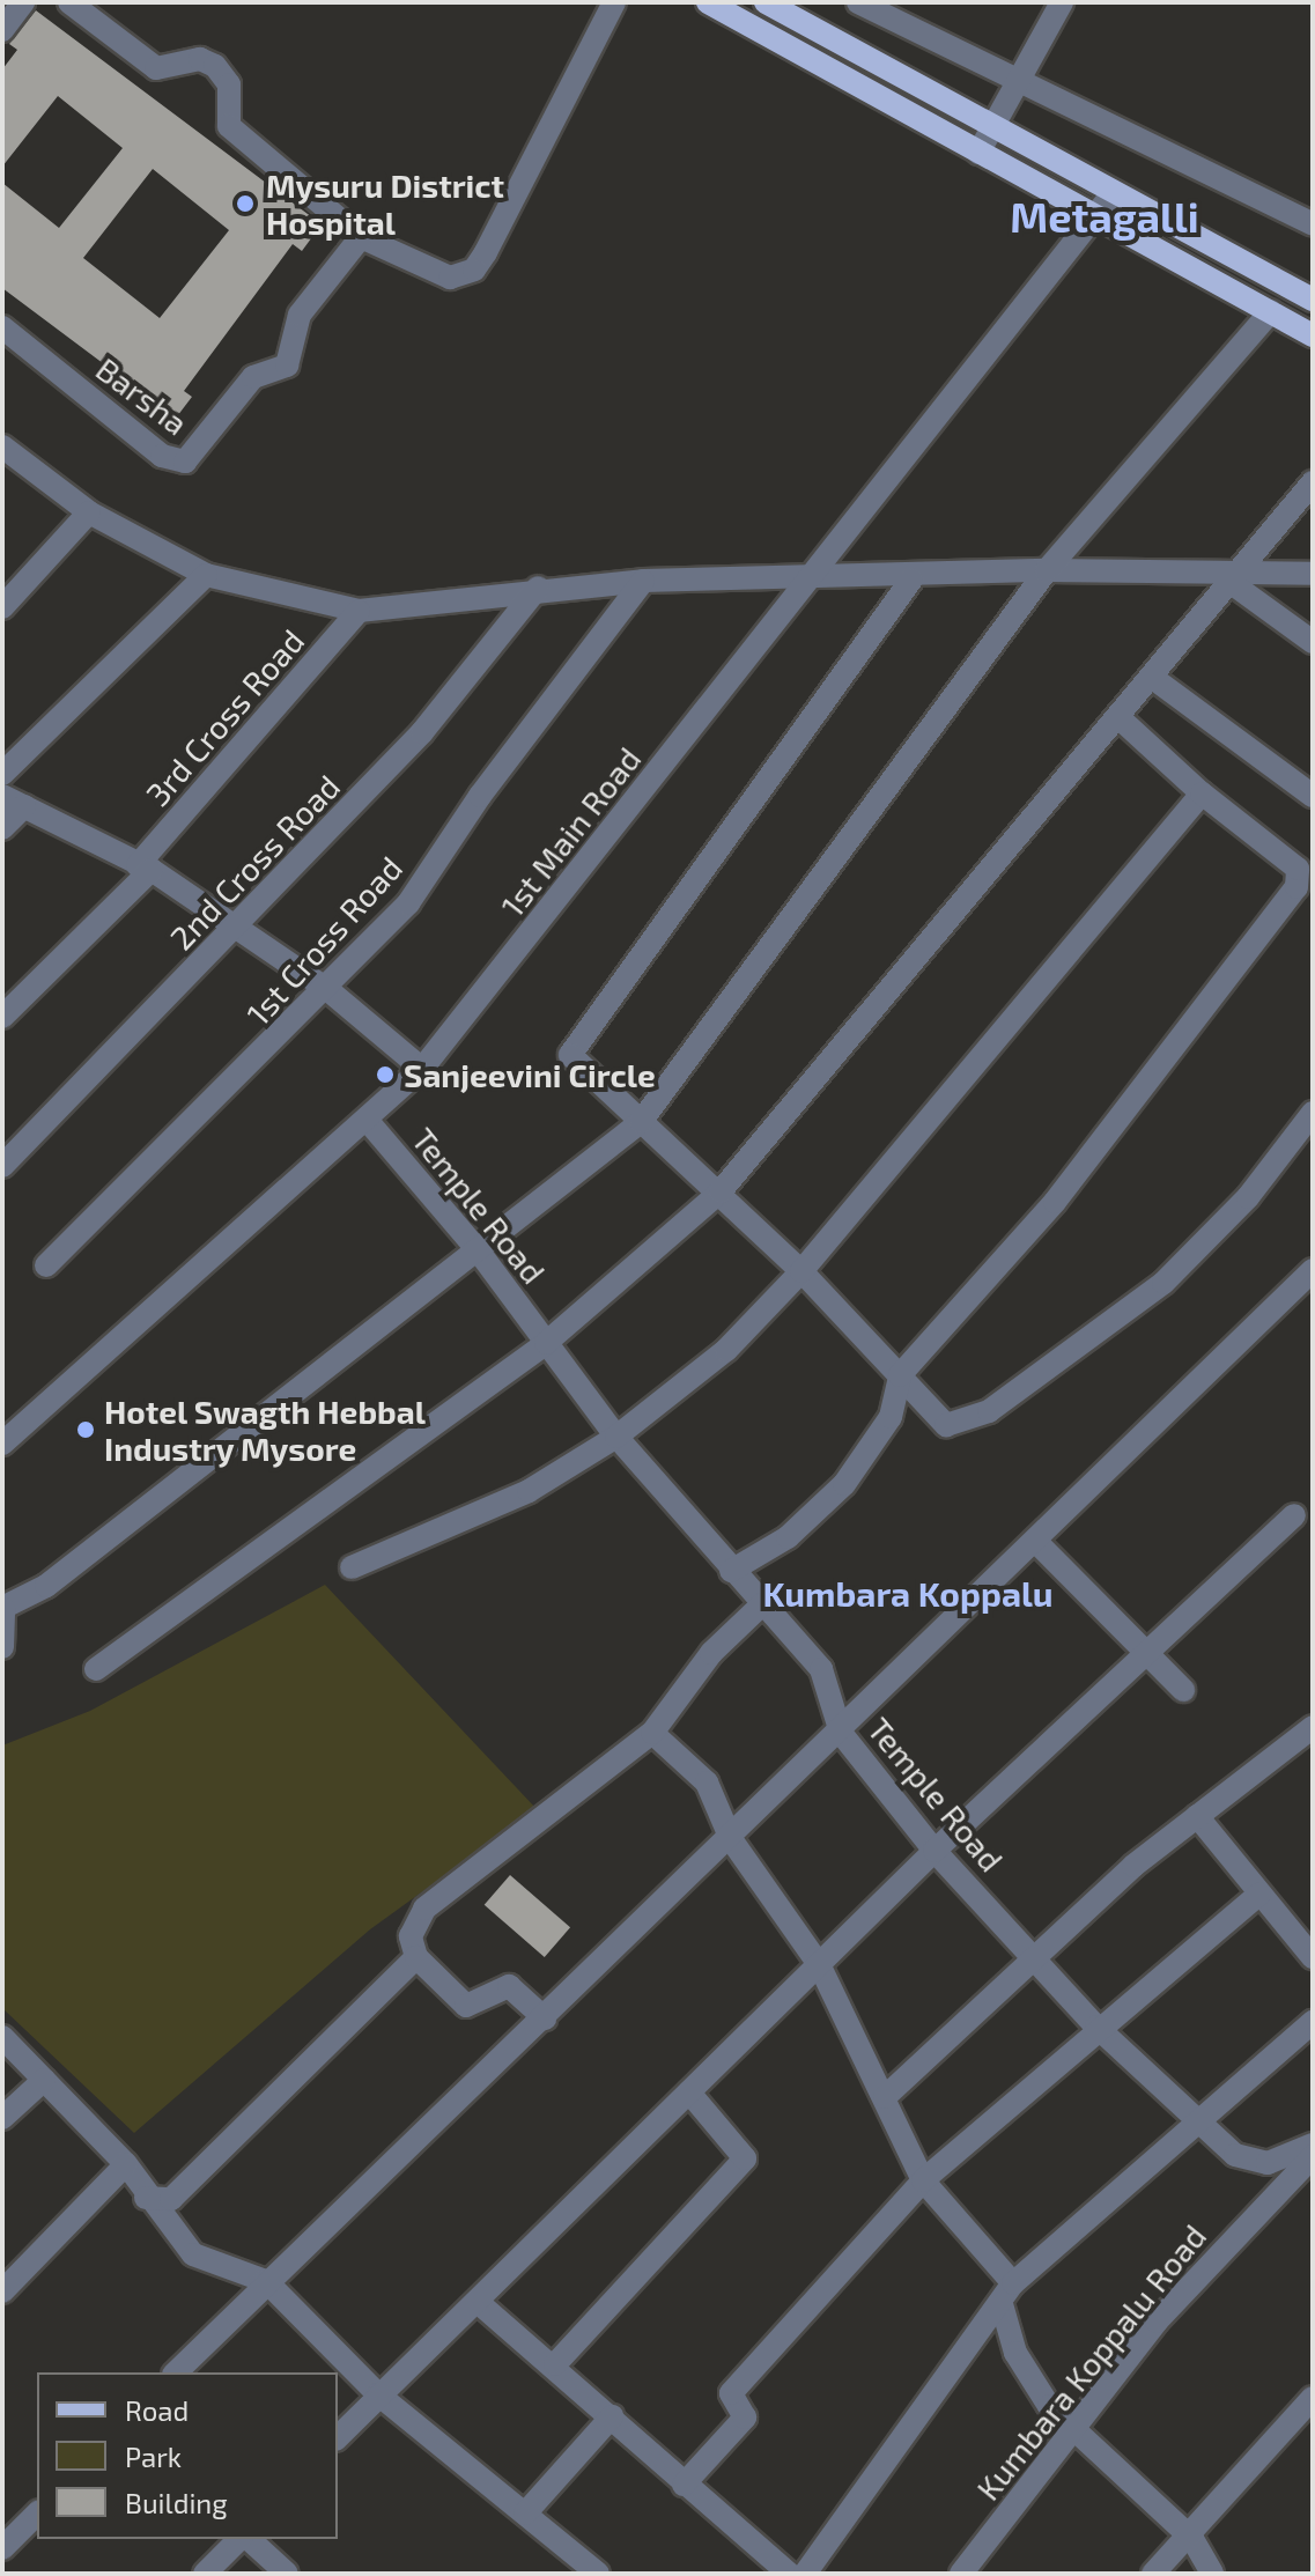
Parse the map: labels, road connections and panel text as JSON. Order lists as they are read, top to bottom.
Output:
{
  "streets": {
    "street": [
      "Barsha",
      "3rd Cross Road",
      "1st Main Road",
      "2nd Cross Road",
      "1st Cross Road",
      "Temple Road",
      "Kumbara Koppalu Road"
    ]
  },
  "crossings": [
    ["1st Main Road", "Temple Road"]
  ],
  "districts": ["Metagalli", "Kumbara Koppalu"],
  "places": ["Mysuru District Hospital", "Sanjeevini Circle", "Hotel Swagth Hebbal Industry Mysore"],
  "legend": ["Road", "Park", "Building"]
}
